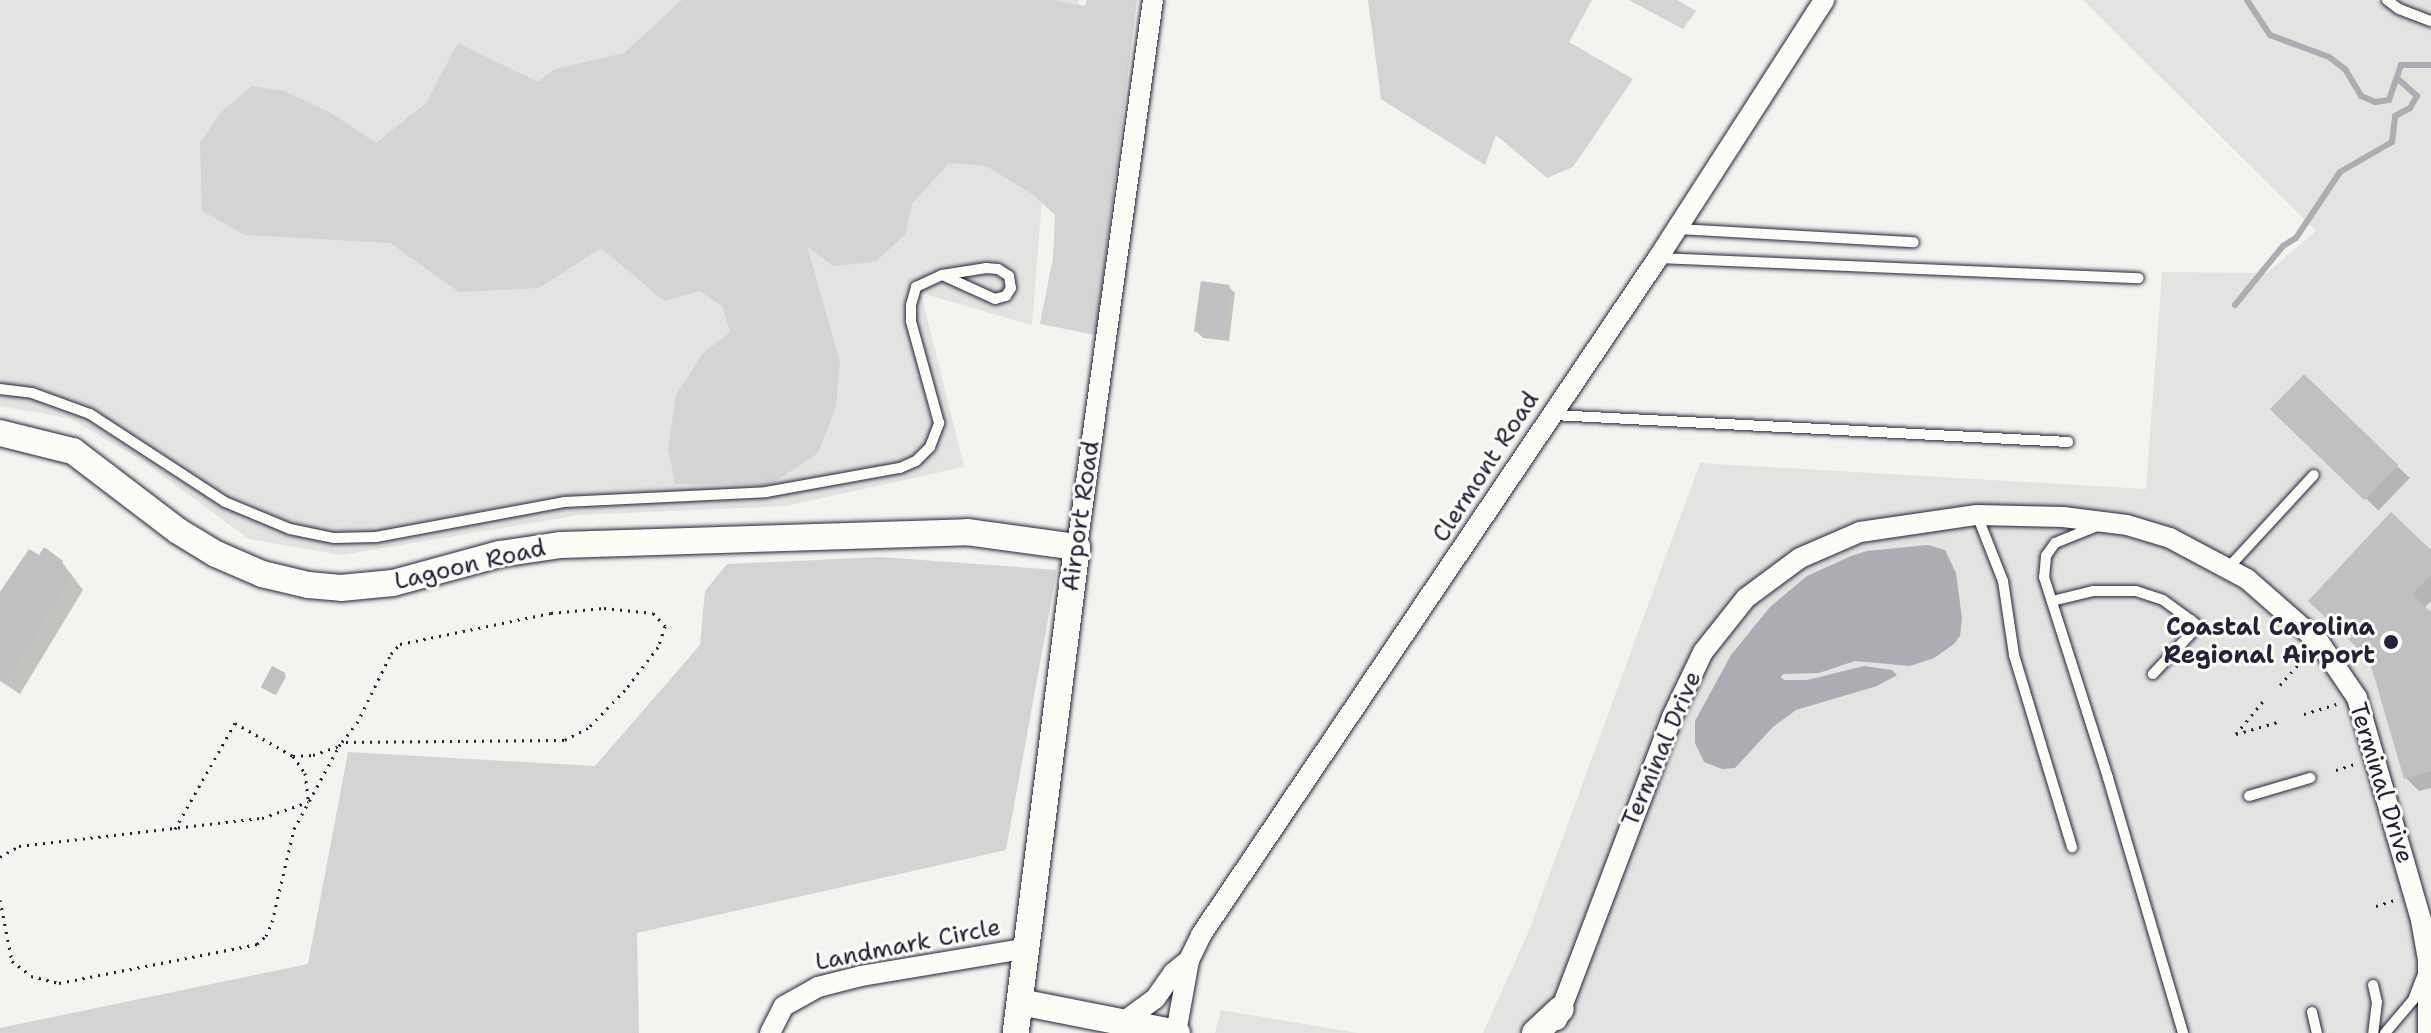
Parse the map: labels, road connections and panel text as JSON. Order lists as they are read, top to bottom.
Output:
{
  "streets": {
    "street": [
      "Clermont Road",
      "Airport Road",
      "Lagoon Road",
      "Terminal Drive",
      "Landmark Circle"
    ]
  },
  "crossings": [
    ["Airport Road", "Lagoon Road"],
    ["Airport Road", "Landmark Circle"]
  ],
  "places": ["Coastal Carolina Regional Airport"]
}
